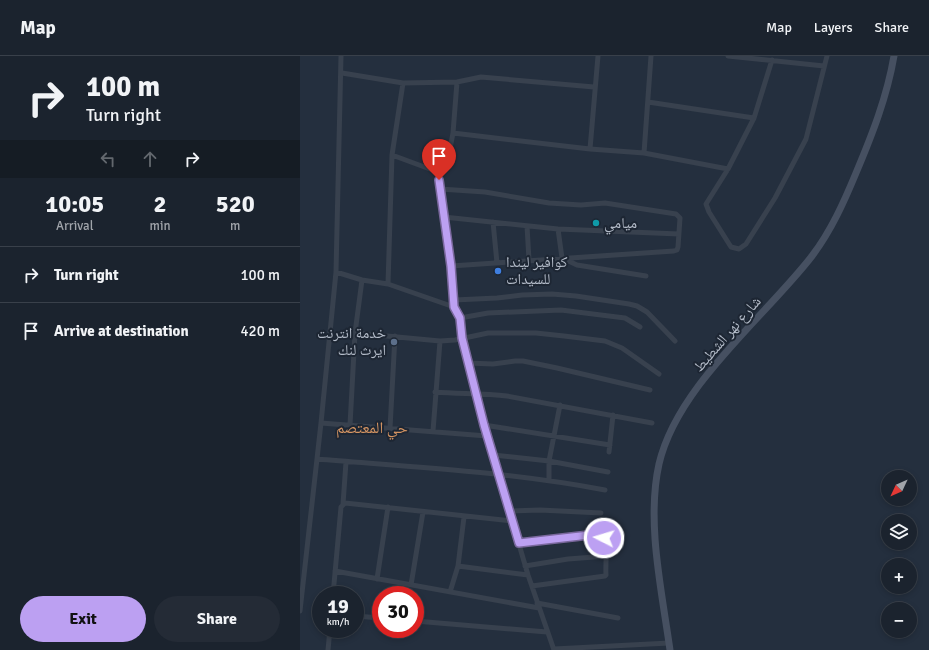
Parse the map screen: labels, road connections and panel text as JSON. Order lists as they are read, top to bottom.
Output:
{
  "streets": {
    "main road": ["شارع نهر الشطيط"]
  },
  "districts": ["حي المعتصم"],
  "places": ["ميامي", "كوافير ليندا للسيدات", "خدمة انترنت ايرث لنك"],
  "north": "bottom left",
  "page": {
    "header": "Map",
    "nav": ["Map", "Layers", "Share"],
    "turn": ["100 m", "Turn right"],
    "eta": [
      "10:05",
      "Arrival",
      "2",
      "min",
      "520",
      "m"
    ],
    "list": [
      {
        "name": "Turn right",
        "value": "100 m"
      },
      {
        "name": "Arrive at destination",
        "value": "420 m"
      }
    ],
    "map_buttons": ["+", "−"],
    "speed": "19 km/h",
    "limit": "30",
    "buttons": ["Exit", "Share"]
  }
}
